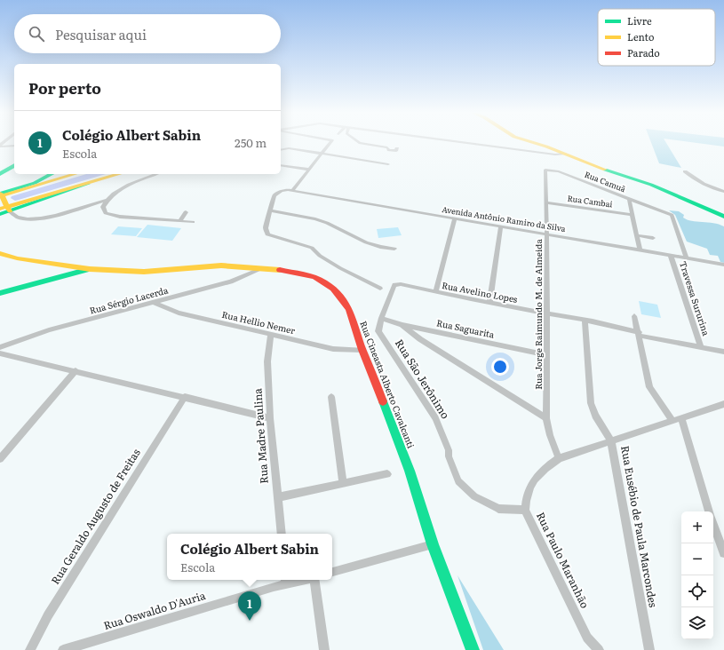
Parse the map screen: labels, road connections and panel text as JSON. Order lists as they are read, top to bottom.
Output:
{
  "streets": {
    "main road": ["Rua Cineasta Alberto Cavalcanti"],
    "street": [
      "Rua Camuã",
      "Rua Cambai",
      "Avenida Antônio Ramiro da Silva",
      "Rua Avelino Lopes",
      "Travessa Sururina",
      "Rua Sérgio Lacerda",
      "Rua Jorge Raimundo M. de Almeida",
      "Rua Hellio Nemer",
      "Rua Saguarita",
      "Rua São Jerônimo",
      "Rua Madre Paulina",
      "Rua Geraldo Augusto de Freitas",
      "Rua Eusébio de Paula Marcondes",
      "Rua Paulo Maranhão",
      "Rua Oswaldo D'Auria"
    ]
  },
  "crossings": [
    ["Rua Camuã", "Rua Cambai"],
    ["Rua Camuã", "Avenida Antônio Ramiro da Silva"],
    ["Rua Camuã", "Rua Jorge Raimundo M. de Almeida"],
    ["Rua Cambai", "Rua Jorge Raimundo M. de Almeida"],
    ["Avenida Antônio Ramiro da Silva", "Travessa Sururina"],
    ["Avenida Antônio Ramiro da Silva", "Rua Jorge Raimundo M. de Almeida"],
    ["Rua Avelino Lopes", "Travessa Sururina"],
    ["Rua Avelino Lopes", "Rua Jorge Raimundo M. de Almeida"],
    ["Rua Avelino Lopes", "Rua Saguarita"],
    ["Rua Avelino Lopes", "Rua São Jerônimo"],
    ["Rua Sérgio Lacerda", "Rua Hellio Nemer"],
    ["Rua Sérgio Lacerda", "Rua Cineasta Alberto Cavalcanti"],
    ["Rua Jorge Raimundo M. de Almeida", "Rua Saguarita"],
    ["Rua Jorge Raimundo M. de Almeida", "Rua Paulo Maranhão"],
    ["Rua Hellio Nemer", "Rua Cineasta Alberto Cavalcanti"],
    ["Rua Hellio Nemer", "Rua Madre Paulina"],
    ["Rua Saguarita", "Rua São Jerônimo"],
    ["Rua São Jerônimo", "Rua Paulo Maranhão"],
    ["Rua Eusébio de Paula Marcondes", "Rua Paulo Maranhão"]
  ],
  "legend": ["Livre", "Lento", "Parado"],
  "page": {
    "search": "Pesquisar aqui",
    "heading": "Por perto",
    "list": [
      {
        "mark": "1",
        "name": "Colégio Albert Sabin",
        "note": "Escola",
        "value": "250 m"
      }
    ],
    "map_buttons": ["+", "−"],
    "popup": ["Colégio Albert Sabin", "Escola"],
    "pins": "1"
  }
}
